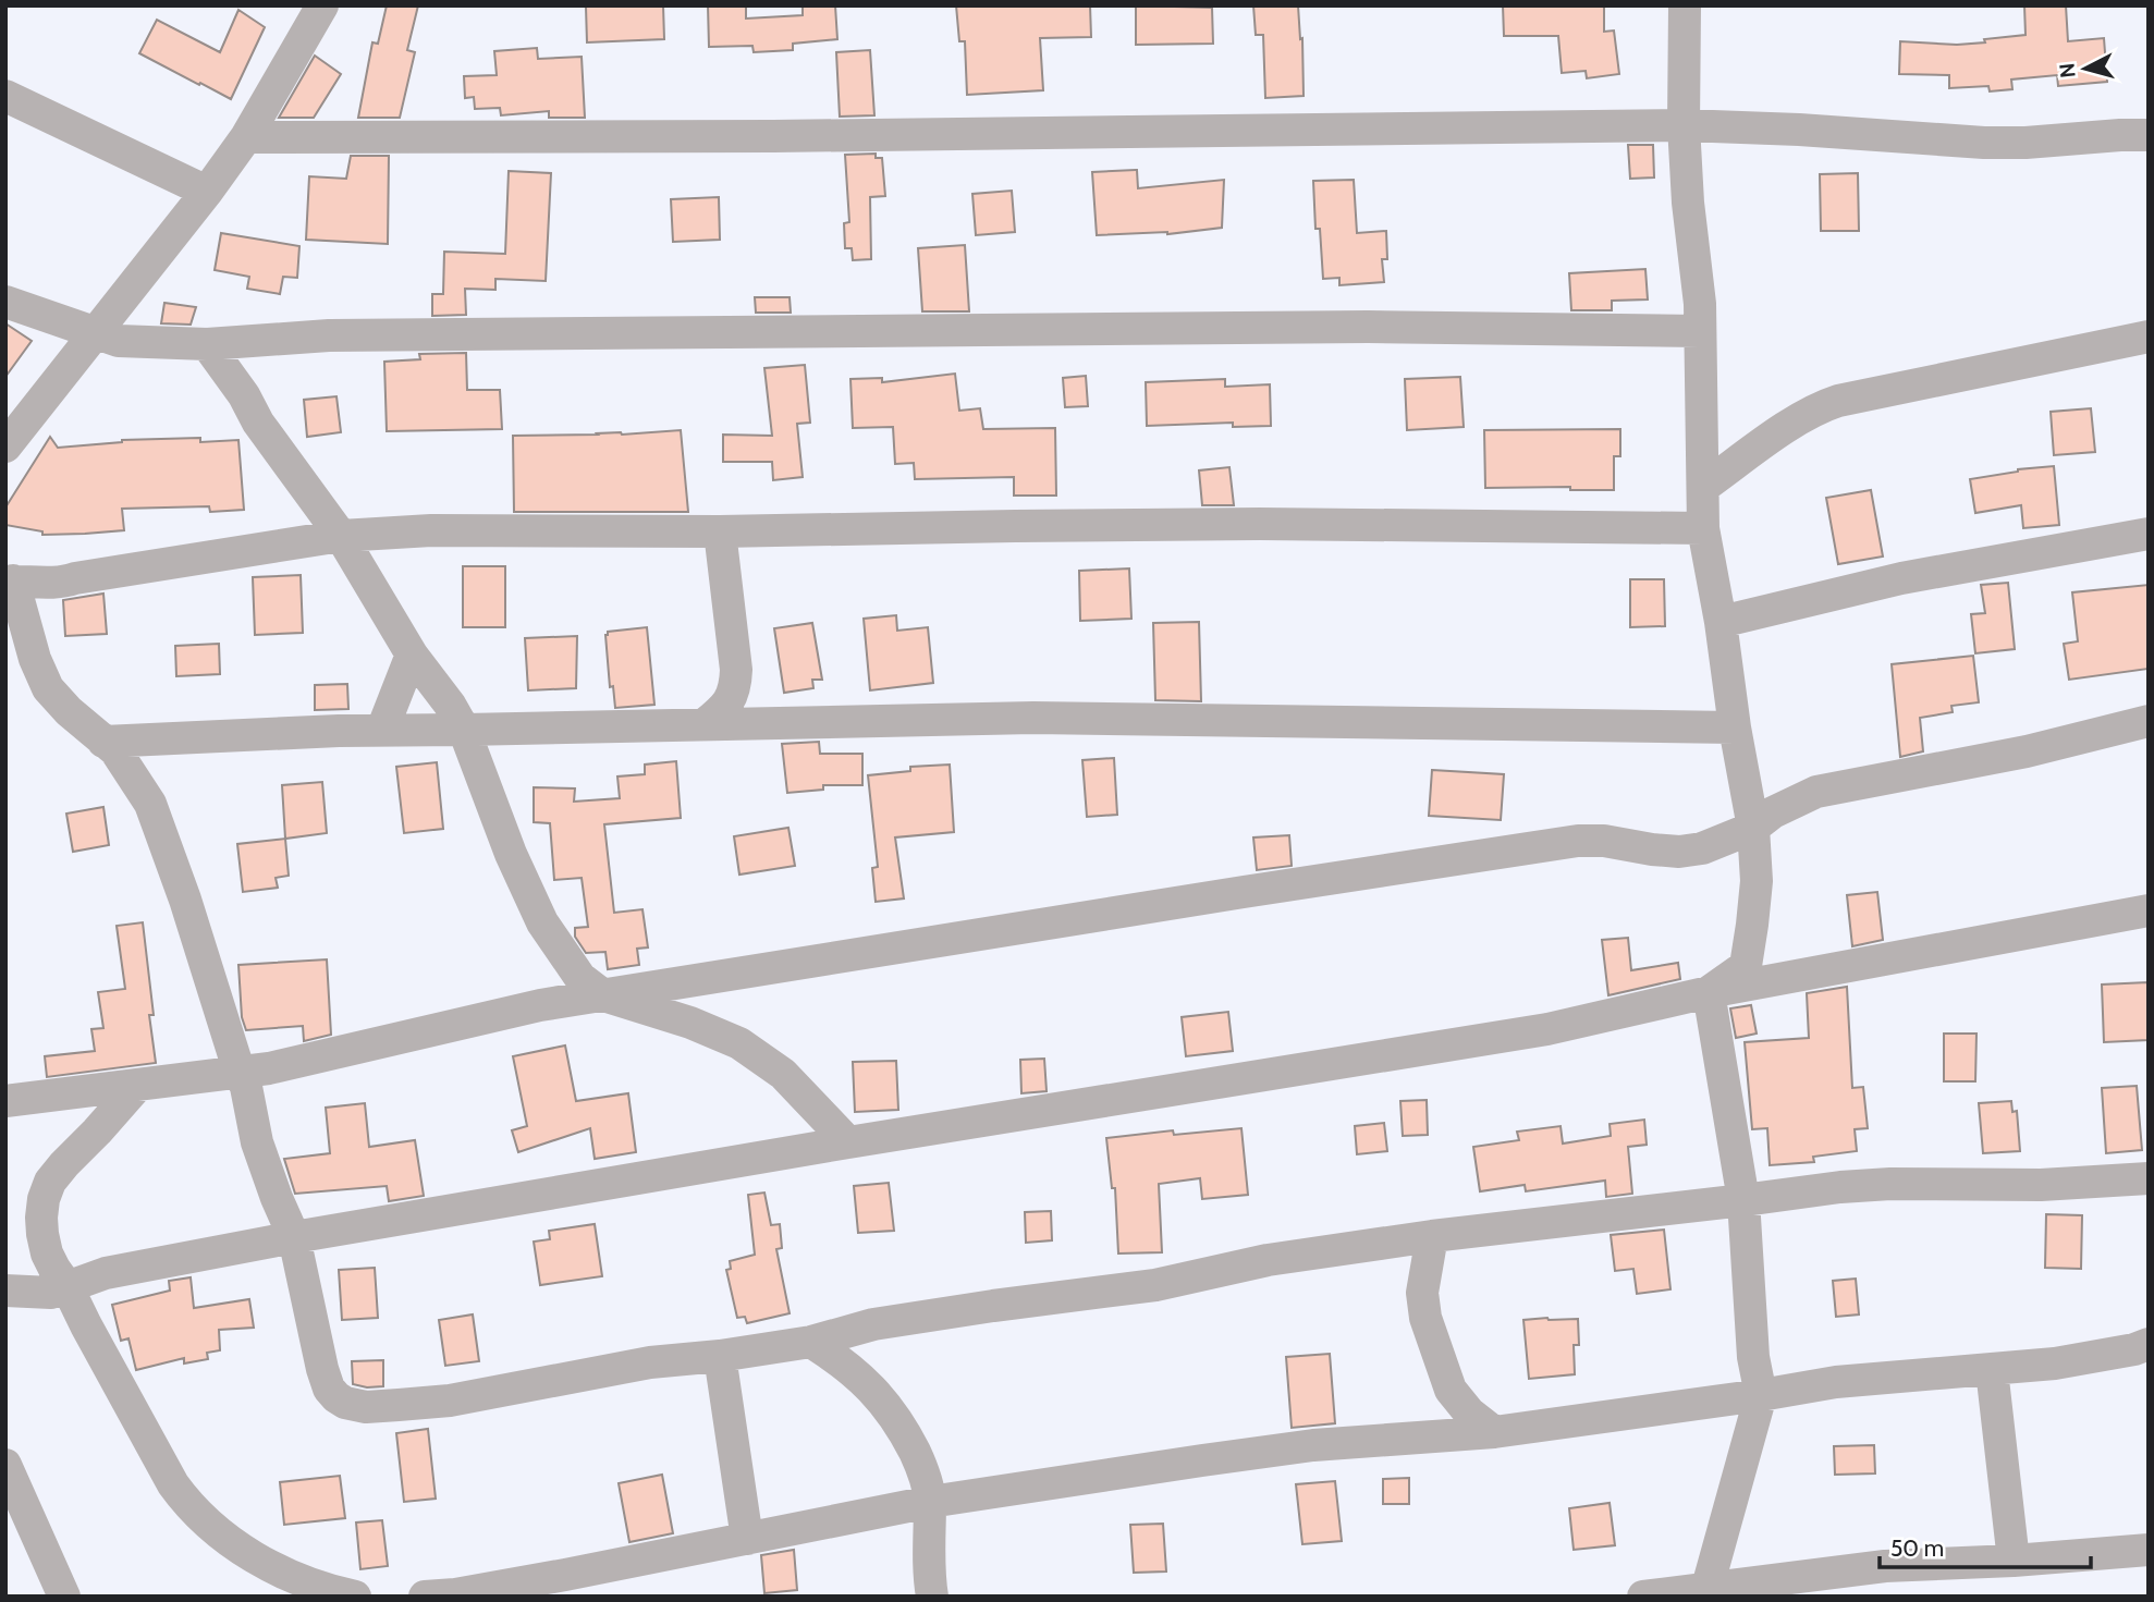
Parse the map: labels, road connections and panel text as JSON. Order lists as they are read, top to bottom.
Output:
{
  "scale_bar": "50 m",
  "north": "left"
}
